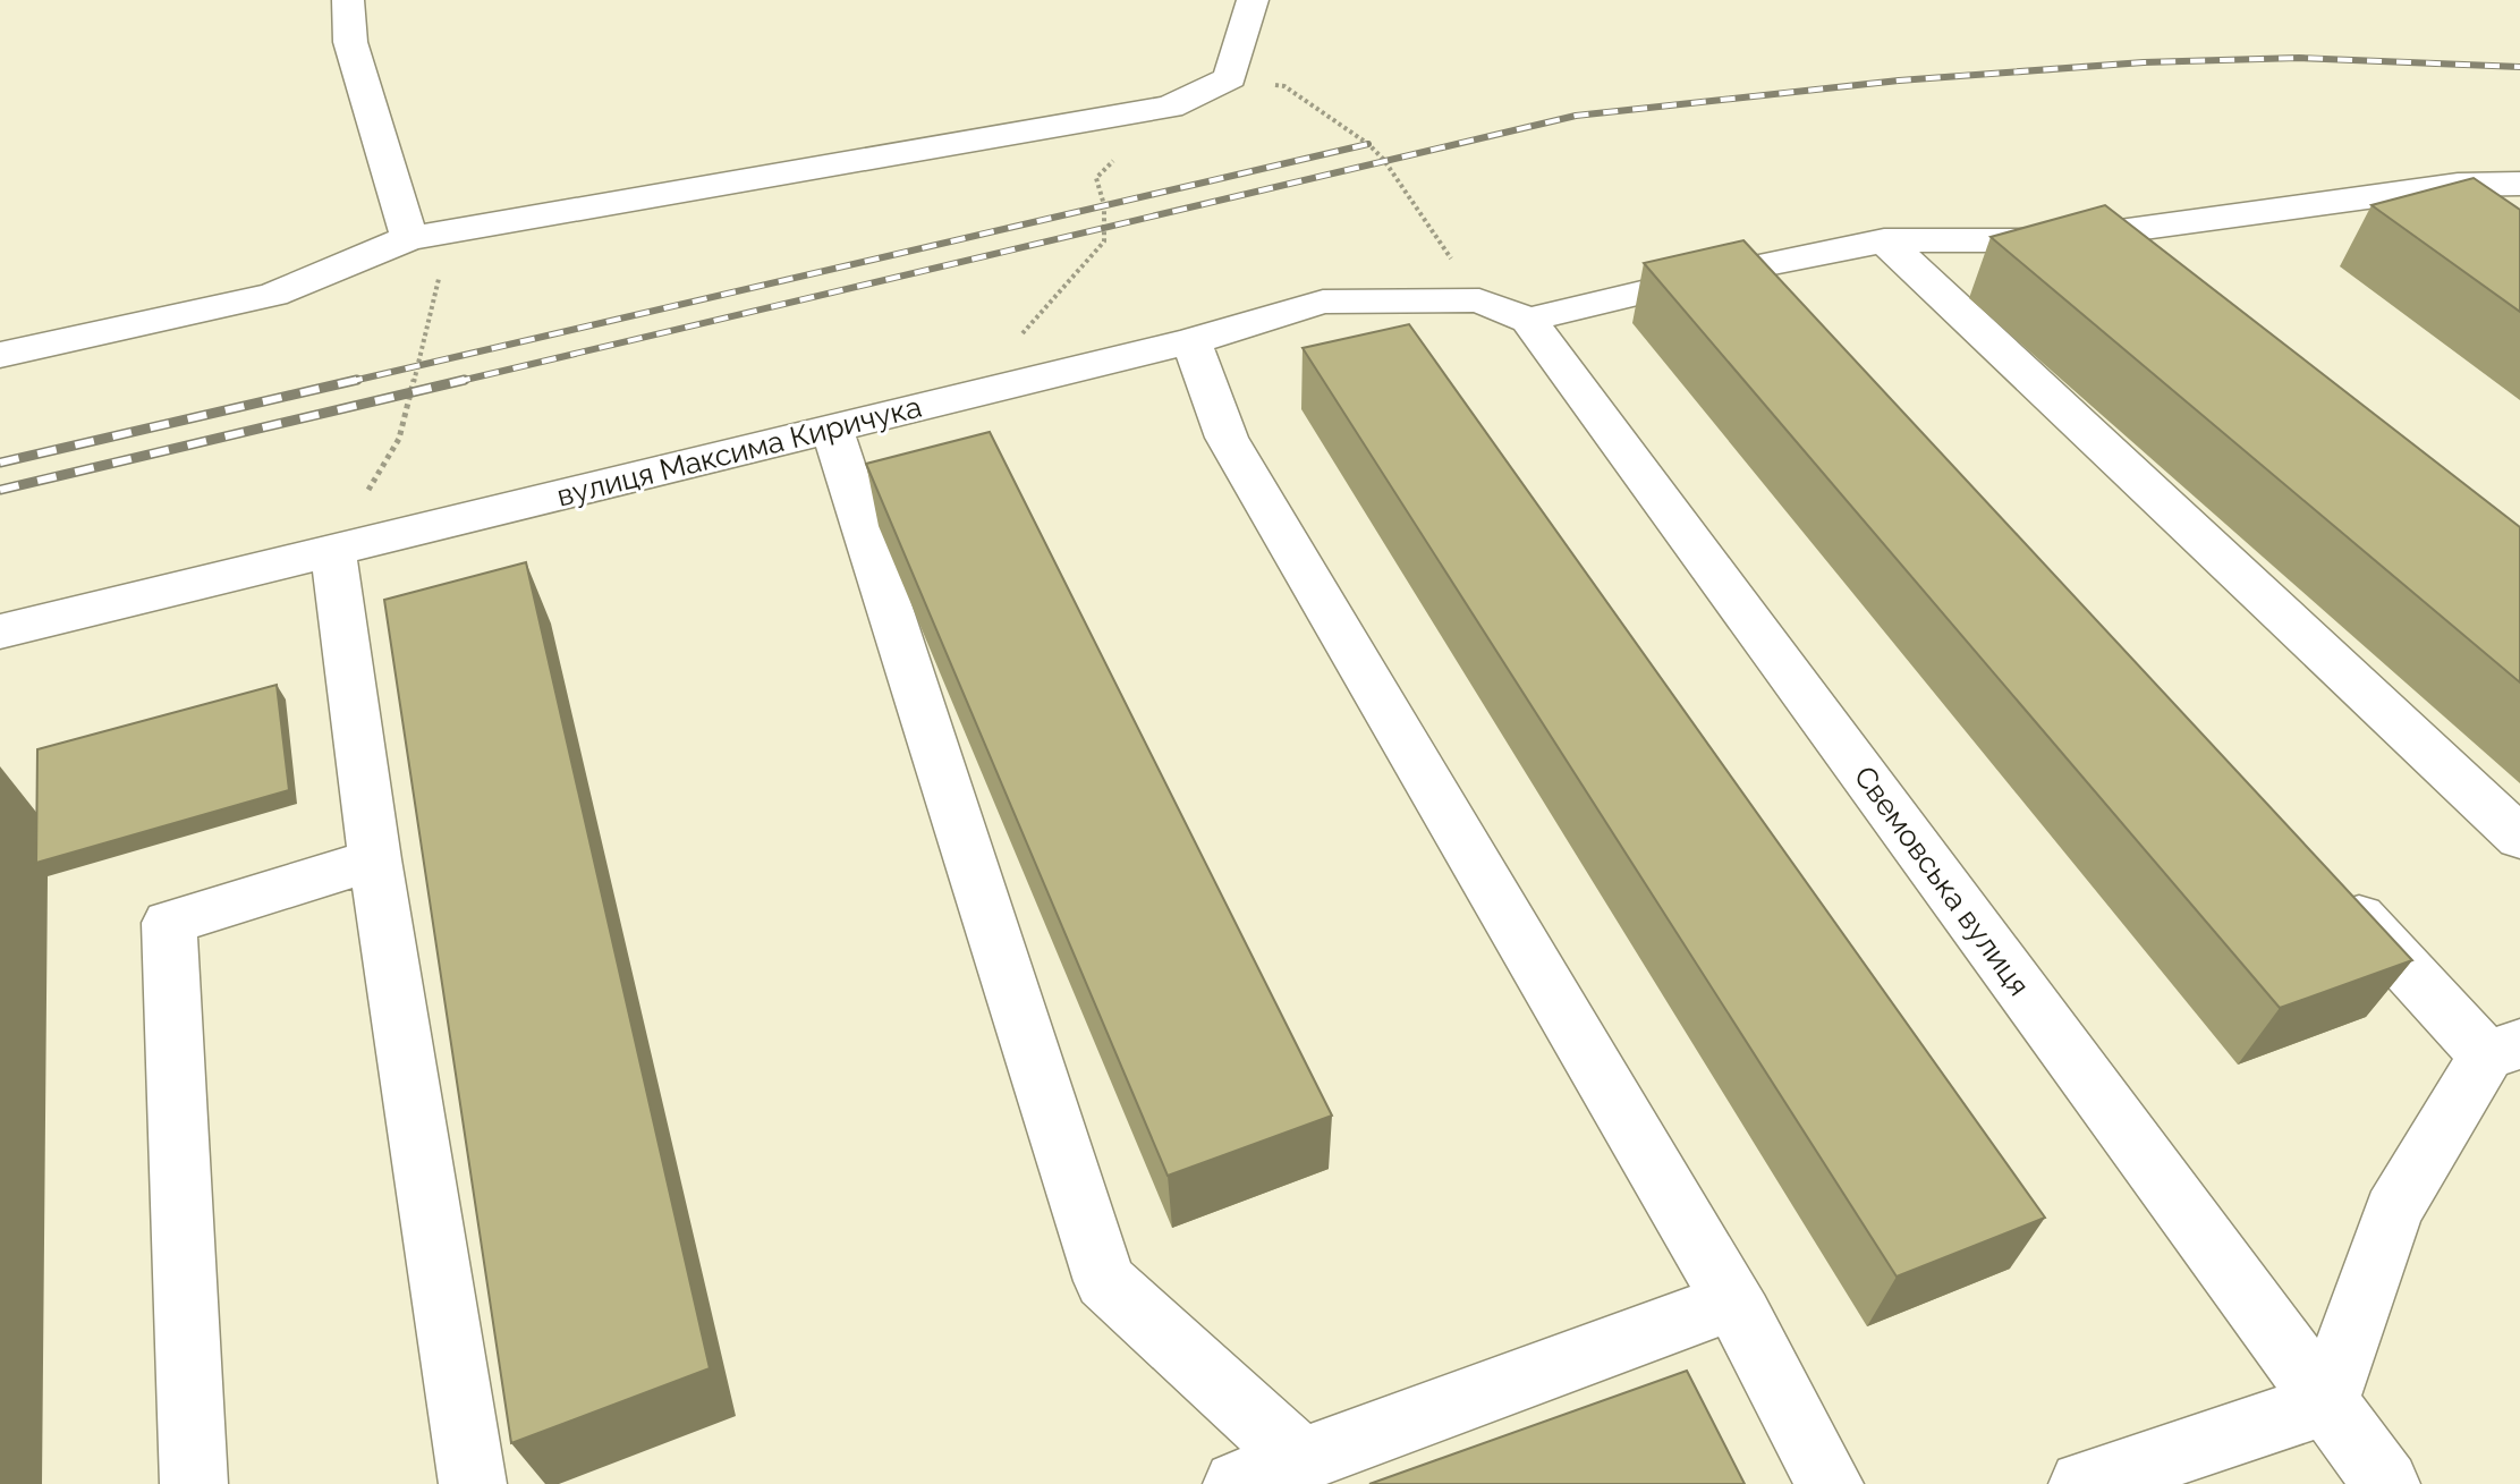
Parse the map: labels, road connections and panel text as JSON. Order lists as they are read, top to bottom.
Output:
{
  "streets": {
    "street": ["вулиця Максима Киричука", "Свемовська вулиця"]
  }
}
